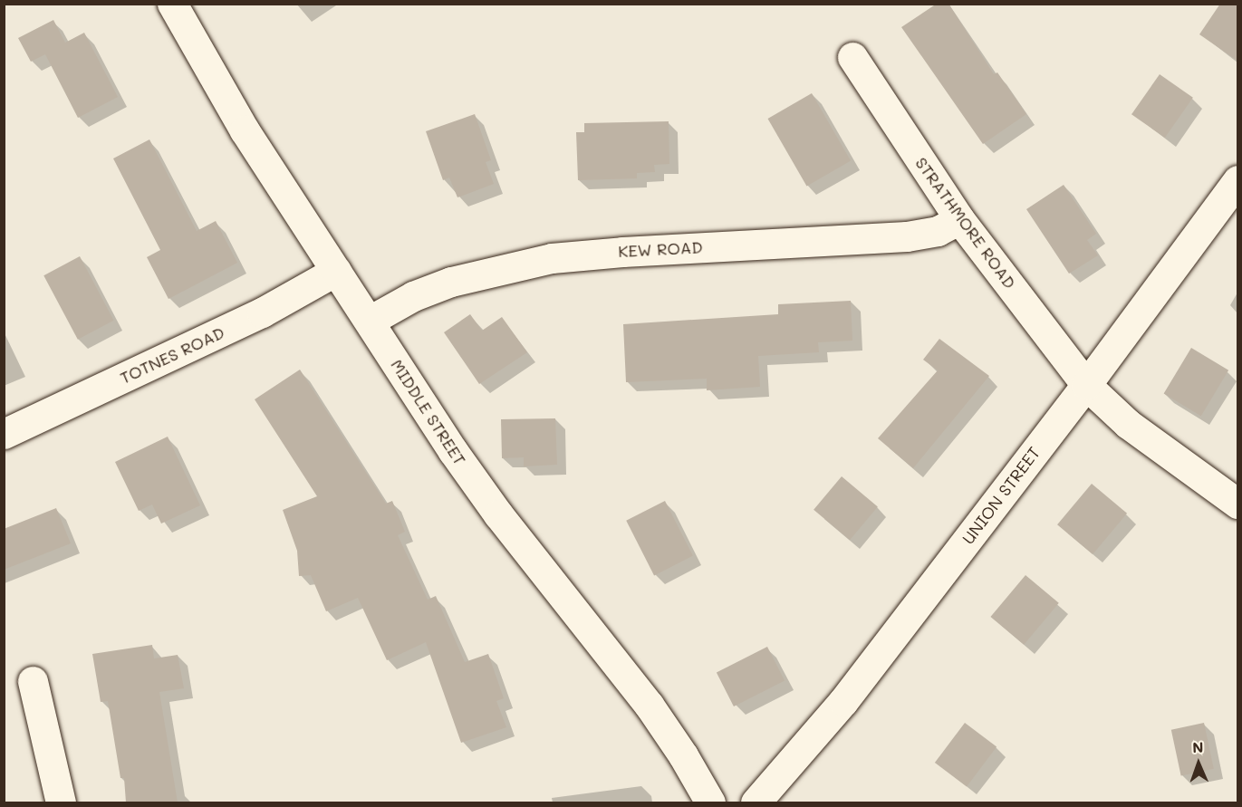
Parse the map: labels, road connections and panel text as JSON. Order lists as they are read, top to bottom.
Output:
{
  "streets": {
    "street": [
      "STRATHMORE ROAD",
      "KEW ROAD",
      "TOTNES ROAD",
      "MIDDLE STREET",
      "UNION STREET"
    ]
  },
  "crossings": [
    ["STRATHMORE ROAD", "KEW ROAD"],
    ["STRATHMORE ROAD", "UNION STREET"],
    ["KEW ROAD", "MIDDLE STREET"],
    ["TOTNES ROAD", "MIDDLE STREET"]
  ],
  "north": "top"
}
